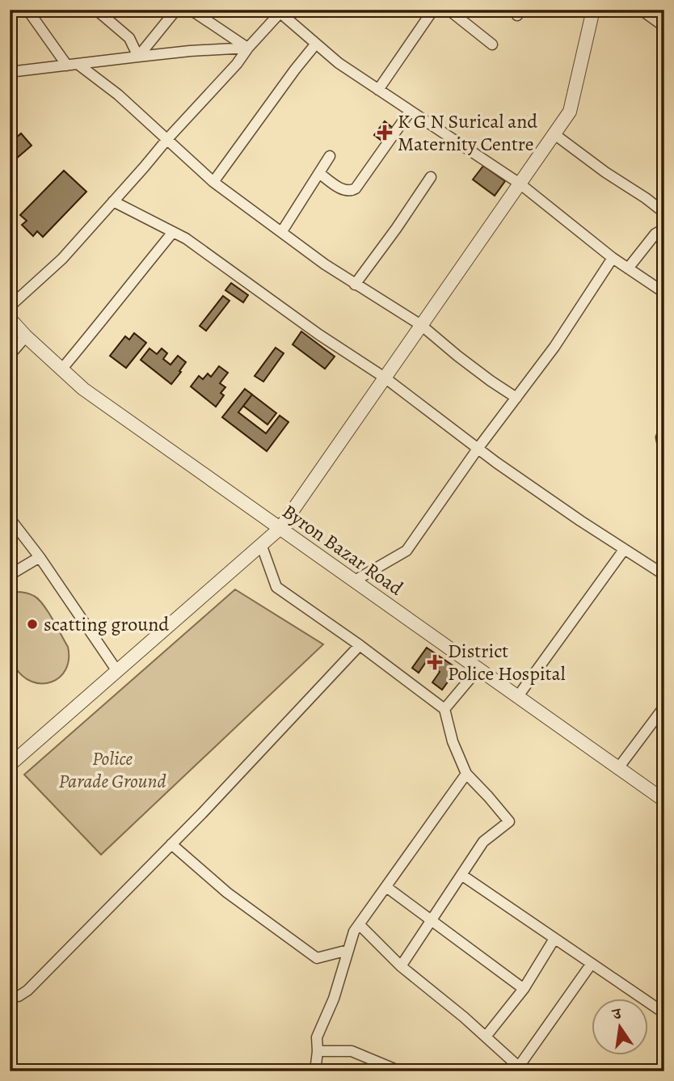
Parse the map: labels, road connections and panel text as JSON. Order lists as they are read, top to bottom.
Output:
{
  "streets": {
    "street": ["Byron Bazar Road"]
  },
  "parks": ["Police Parade Ground"],
  "places": {
    "health": ["K G N Surical and Maternity Centre", "District Police Hospital"],
    "other": ["scatting ground"]
  },
  "north": "top"
}
